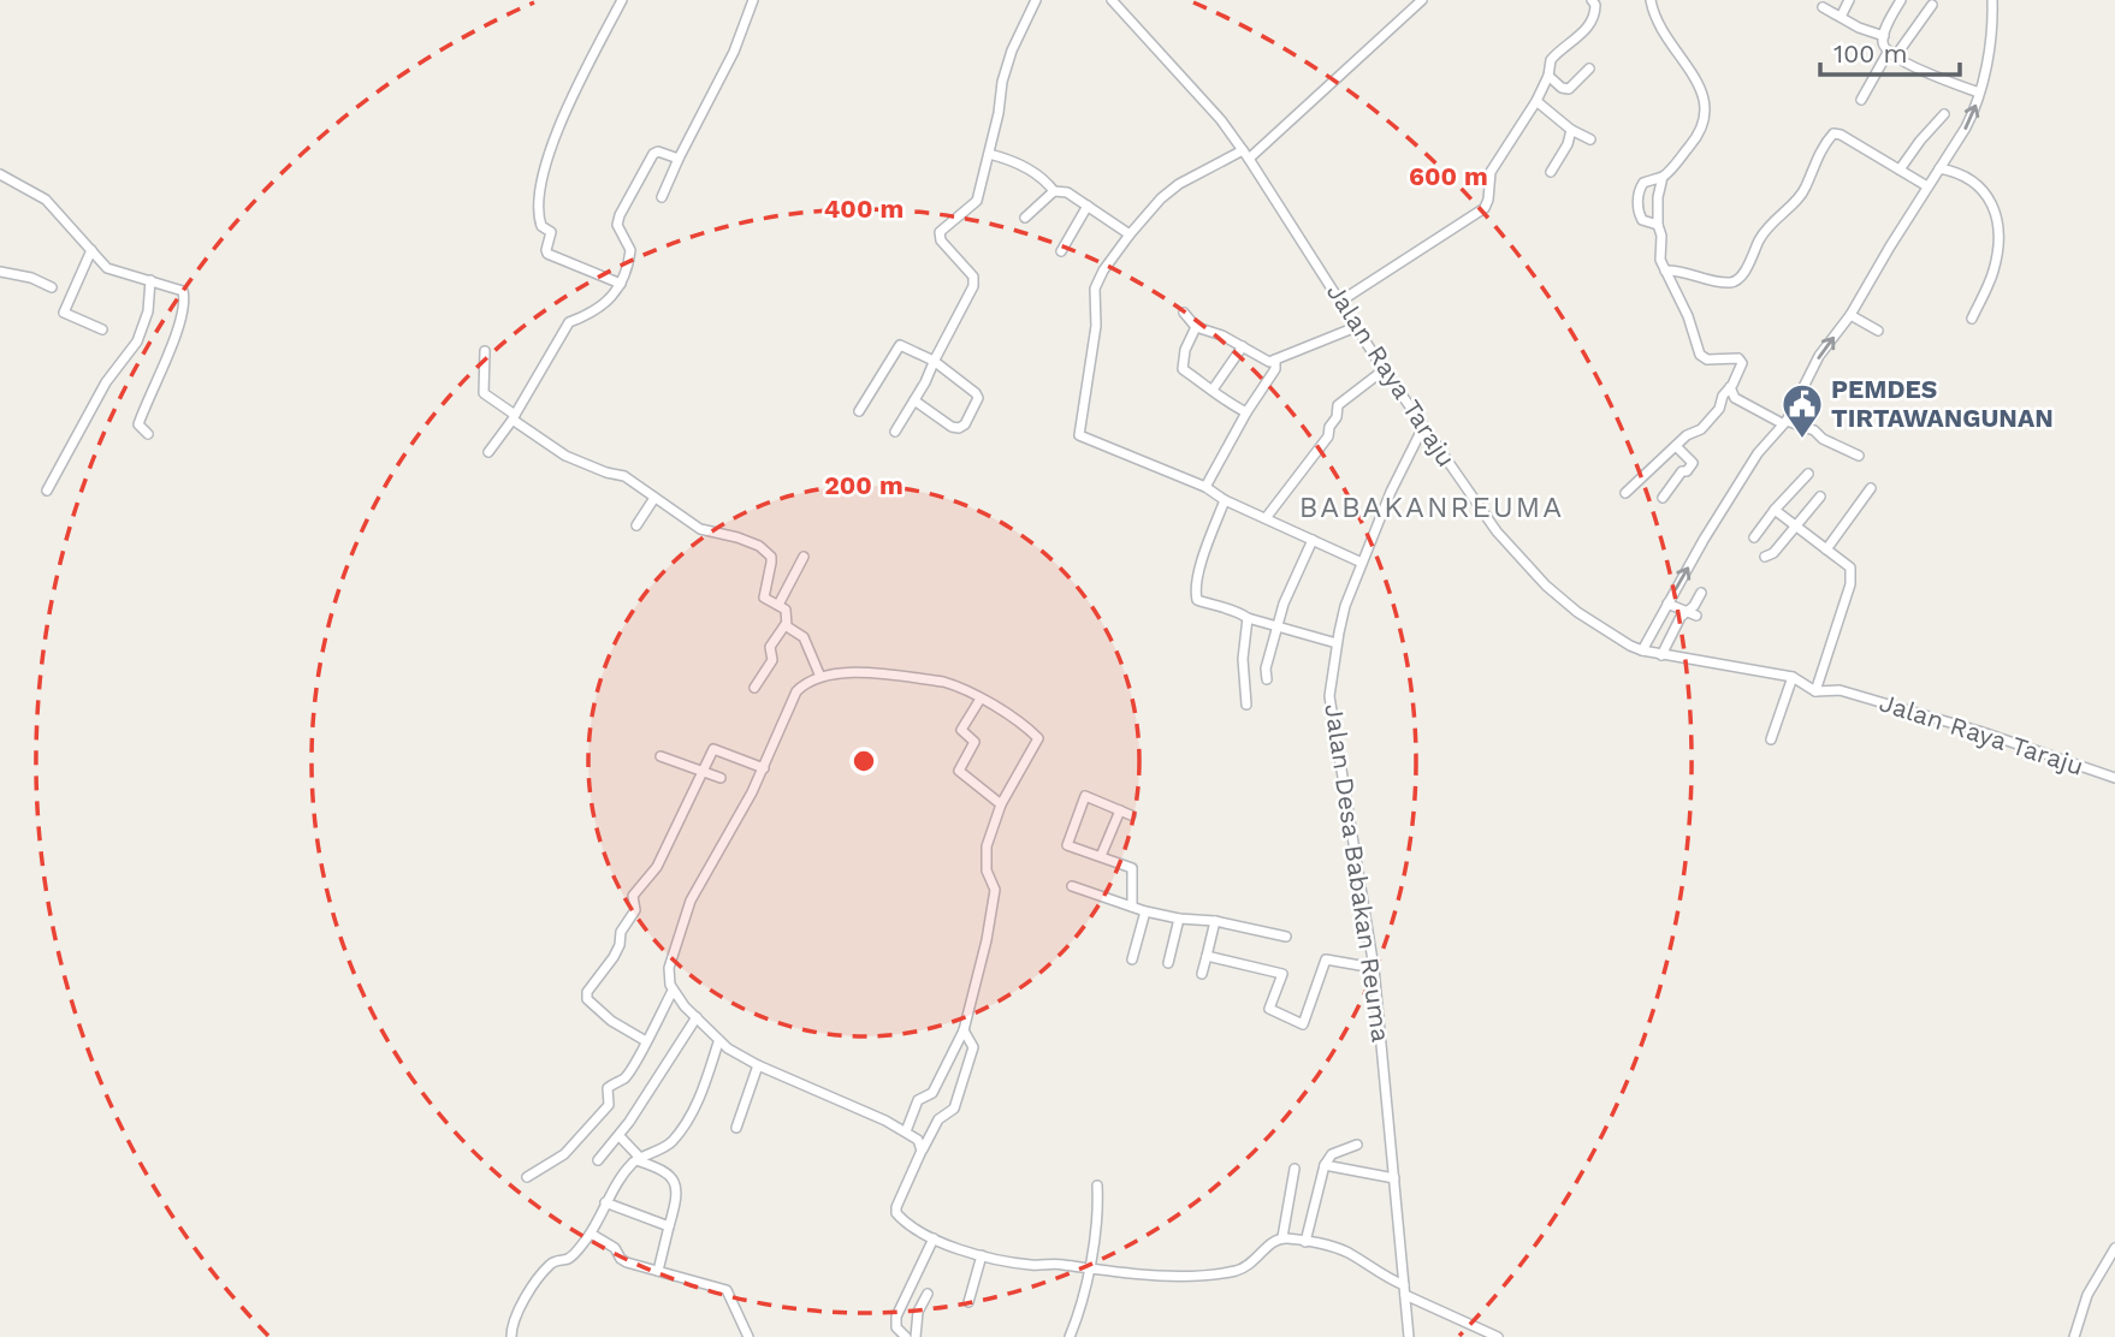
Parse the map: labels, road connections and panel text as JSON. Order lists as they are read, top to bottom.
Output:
{
  "streets": {
    "street": ["Jalan Raya Taraju", "Jalan Desa Babakan Reuma"]
  },
  "crossings": [
    ["Jalan Raya Taraju", "Jalan Desa Babakan Reuma"]
  ],
  "districts": ["BABAKANREUMA"],
  "places": {
    "public building": ["PEMDES TIRTAWANGUNAN"]
  },
  "scale_bar": "100 m",
  "rings": ["600 m", "400 m", "200 m"]
}
